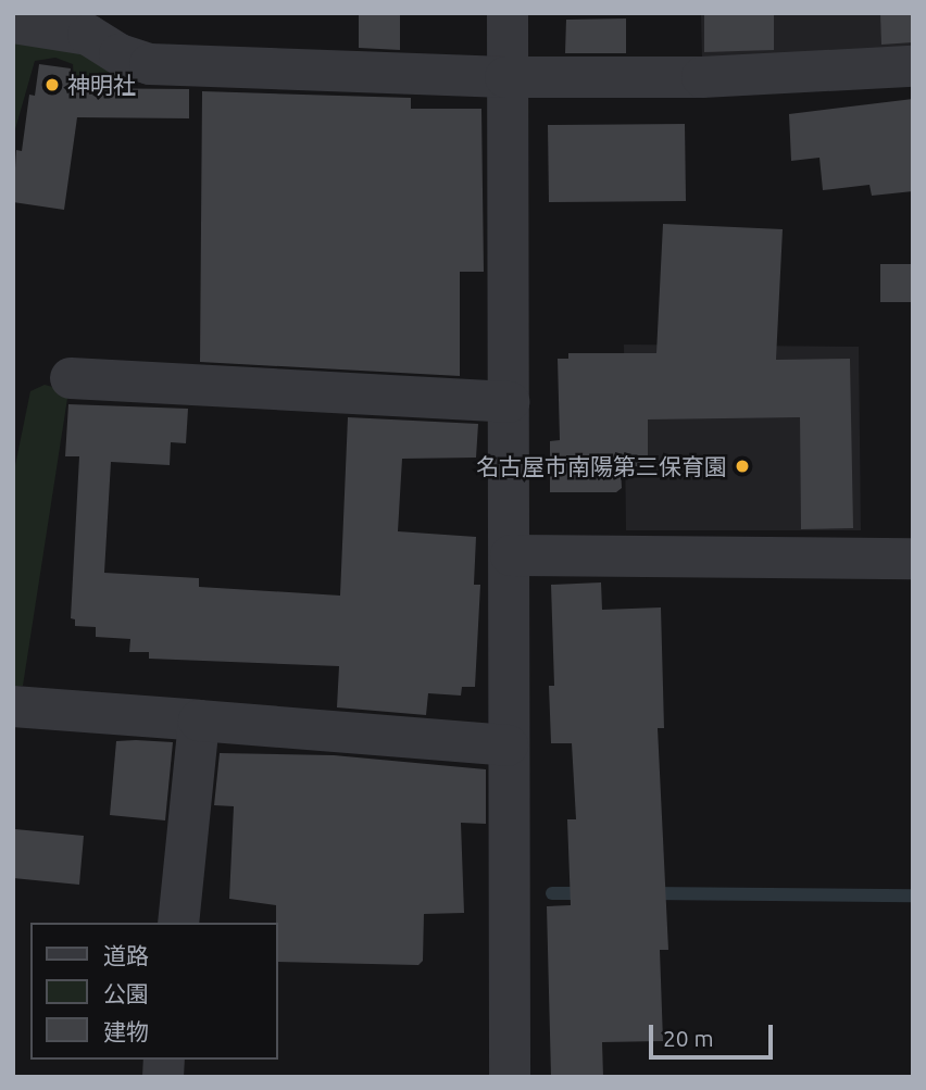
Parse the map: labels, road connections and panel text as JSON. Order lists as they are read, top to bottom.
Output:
{
  "places": ["神明社", "名古屋市南陽第三保育園"],
  "legend": ["道路", "公園", "建物"],
  "scale_bar": "20 m"
}
